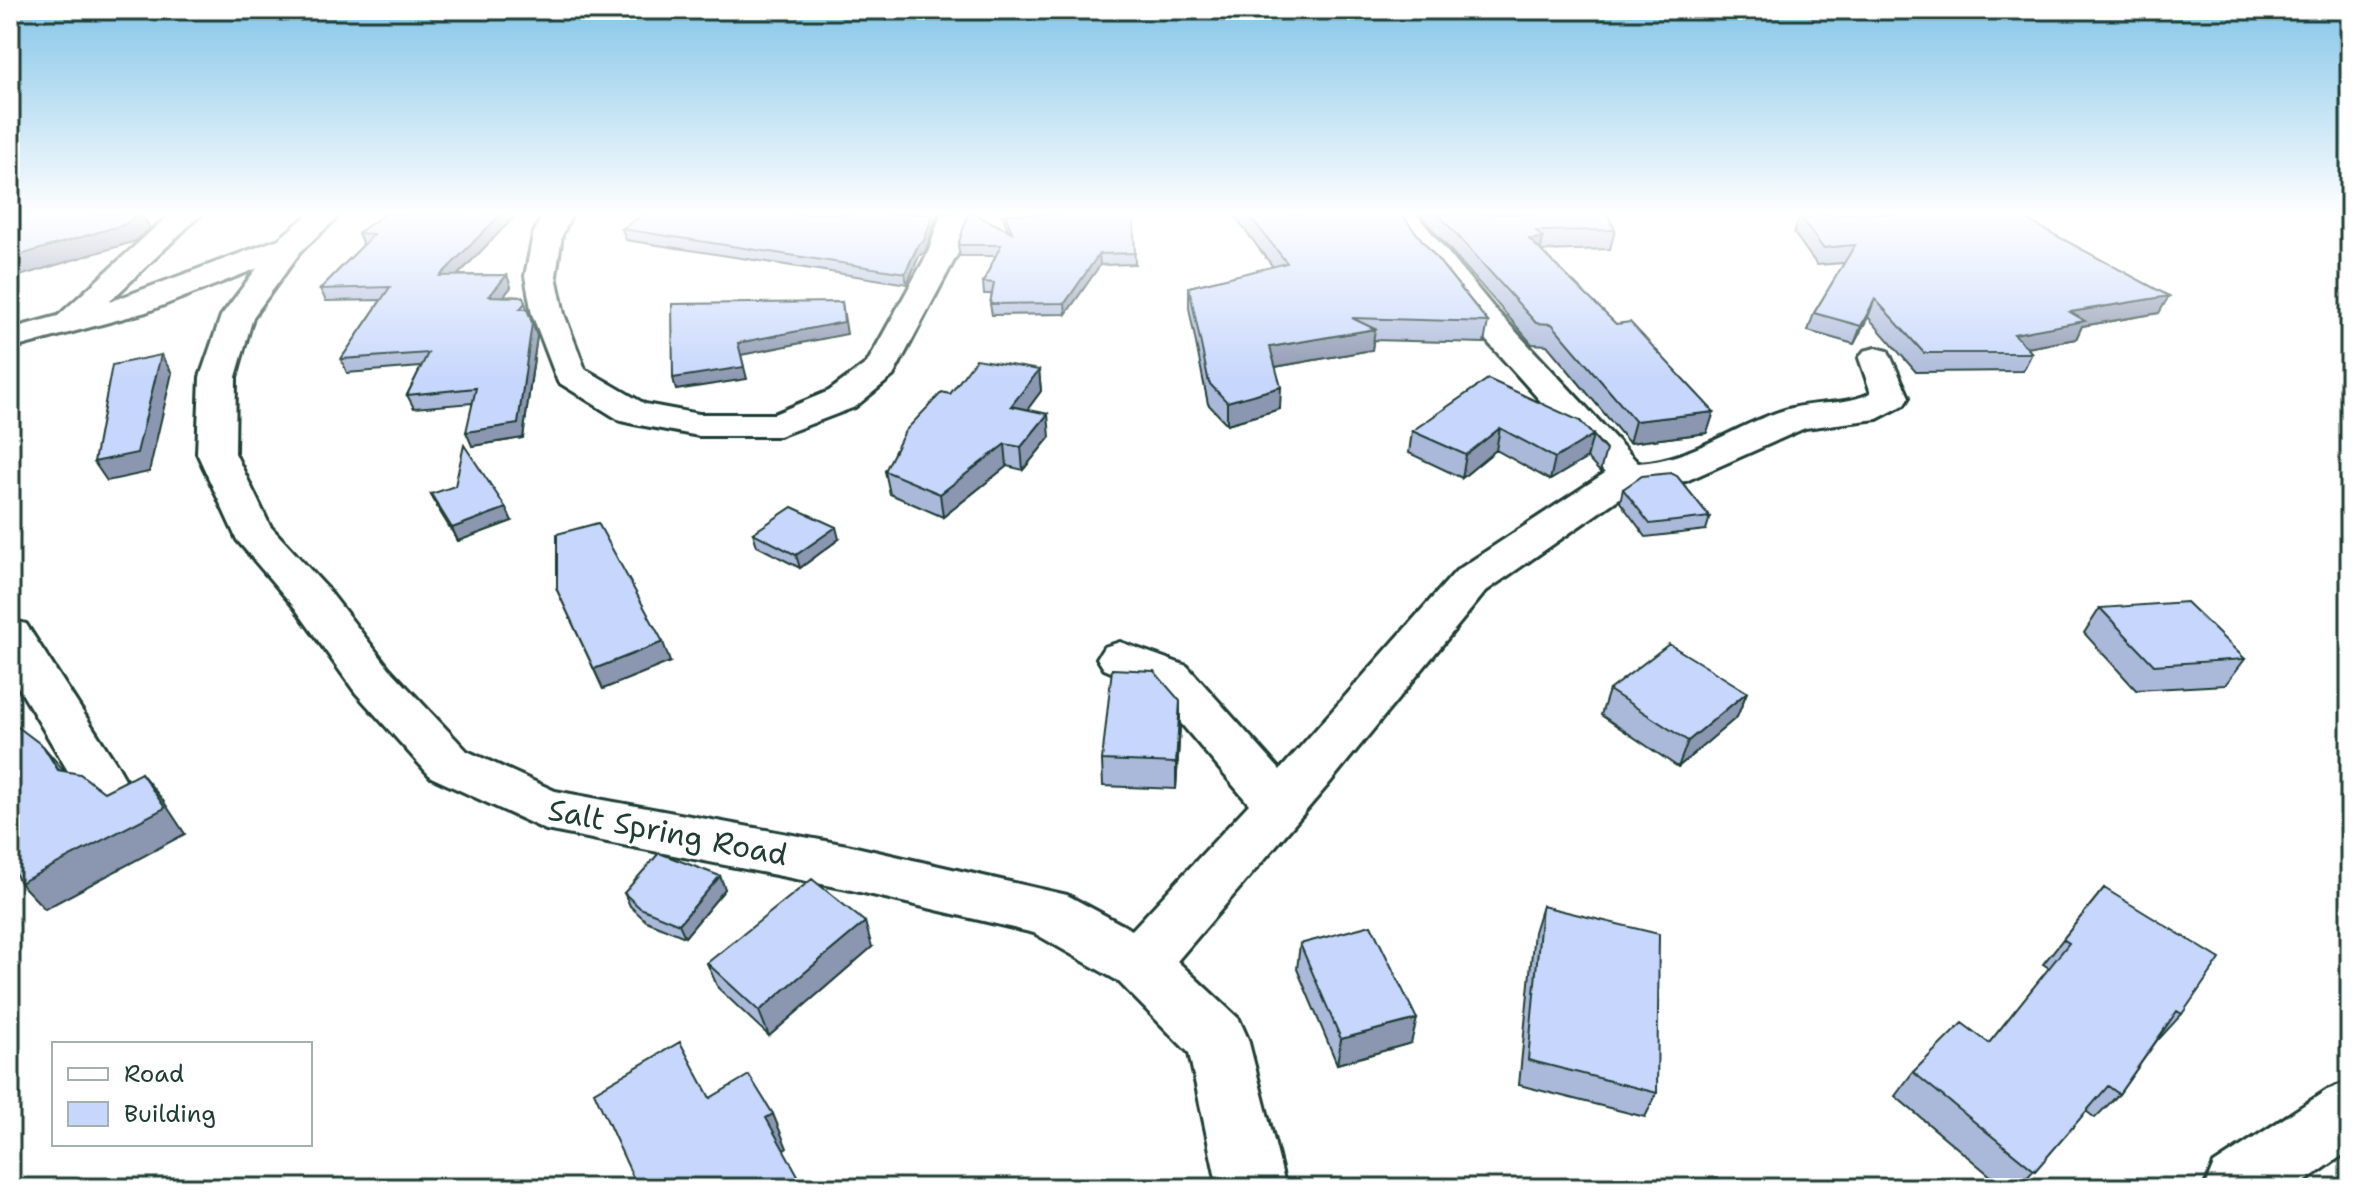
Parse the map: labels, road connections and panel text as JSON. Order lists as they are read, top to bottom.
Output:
{
  "streets": {
    "street": ["Salt Spring Road"]
  },
  "legend": ["Road", "Building"]
}
